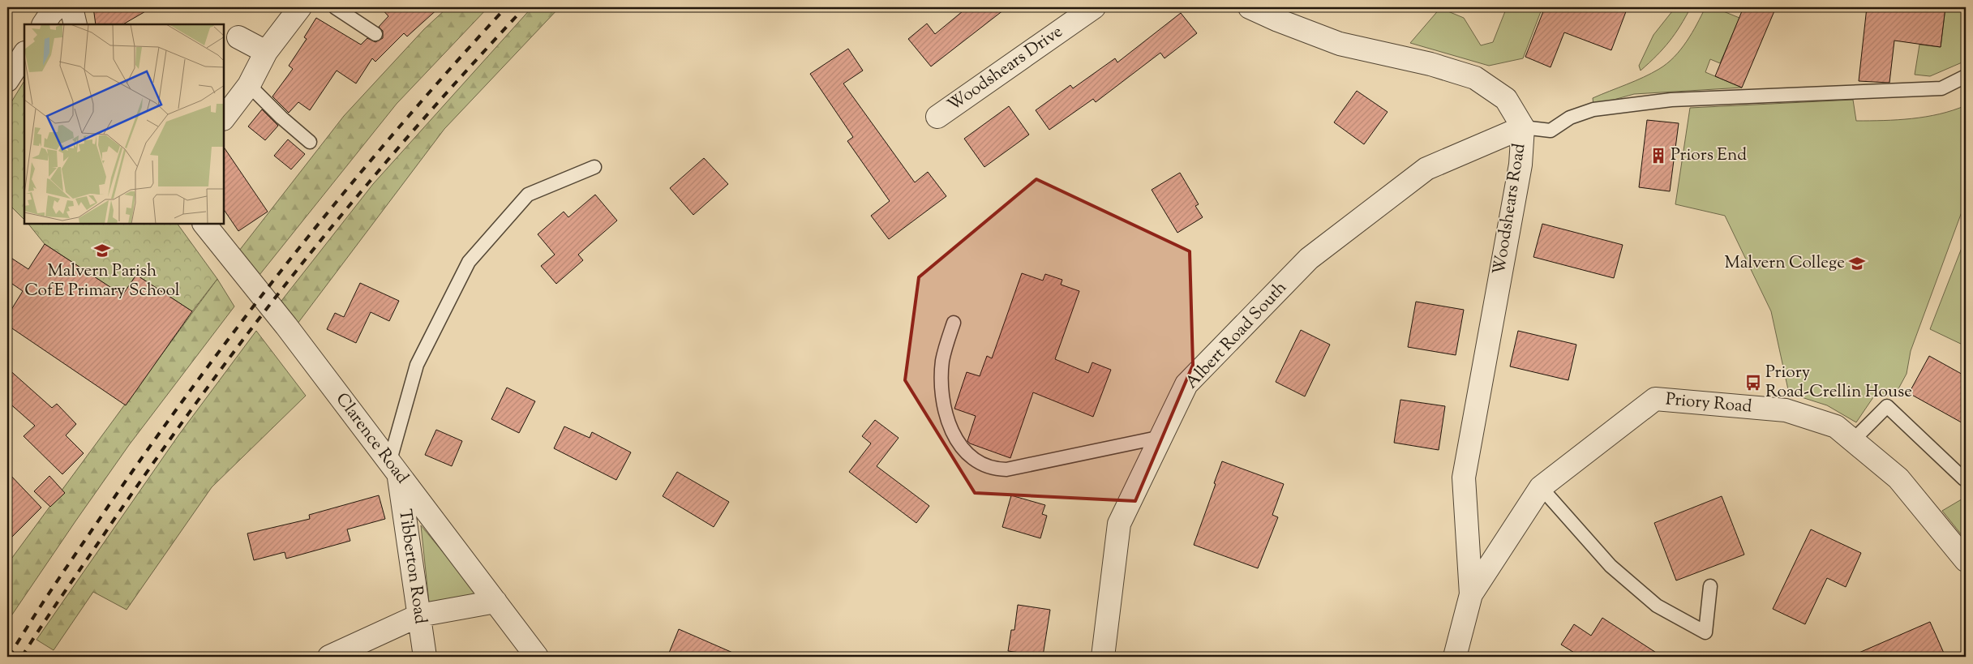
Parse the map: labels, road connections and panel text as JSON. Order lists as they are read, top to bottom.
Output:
{
  "streets": {
    "street": [
      "Woodshears Drive",
      "Woodshears Road",
      "Albert Road South",
      "Priory Road",
      "Clarence Road",
      "Tibberton Road"
    ]
  },
  "crossings": [
    ["Woodshears Road", "Albert Road South"],
    ["Woodshears Road", "Priory Road"],
    ["Clarence Road", "Tibberton Road"]
  ],
  "places": {
    "building": ["Priors End"],
    "school or university": ["Malvern Parish CofE Primary School", "Malvern College"],
    "bus stop": ["Priory Road-Crellin House"]
  }
}
